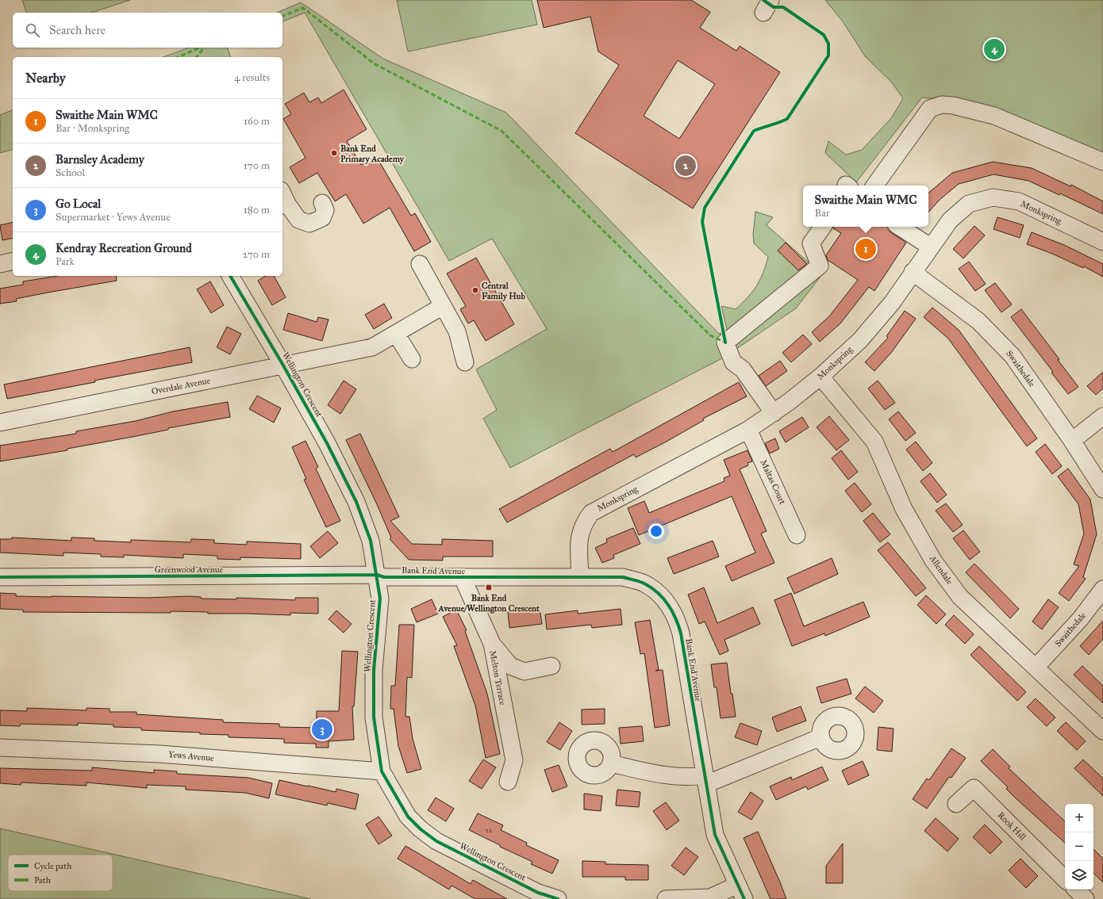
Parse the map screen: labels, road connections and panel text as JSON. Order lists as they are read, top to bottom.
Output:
{
  "streets": {
    "street": [
      "Monkspring",
      "Swaithedale",
      "Wellington Crescent",
      "Overdale Avenue",
      "Maltas Court",
      "Greenwood Avenue",
      "Allendale",
      "Bank End Avenue",
      "Melton Terrace",
      "Yews Avenue",
      "Rook Hill"
    ]
  },
  "crossings": [
    ["Monkspring", "Swaithedale"],
    ["Monkspring", "Maltas Court"],
    ["Monkspring", "Allendale"],
    ["Monkspring", "Bank End Avenue"],
    ["Swaithedale", "Allendale"],
    ["Wellington Crescent", "Overdale Avenue"],
    ["Wellington Crescent", "Greenwood Avenue"],
    ["Wellington Crescent", "Bank End Avenue"],
    ["Wellington Crescent", "Yews Avenue"],
    ["Greenwood Avenue", "Bank End Avenue"],
    ["Bank End Avenue", "Melton Terrace"]
  ],
  "places": {
    "other": ["Bank End Primary Academy", "Central Family Hub"],
    "transit": ["Bank End Avenue/Wellington Crescent"]
  },
  "house_numbers": ["22"],
  "legend": ["Cycle path", "Path"],
  "page": {
    "search": "Search here",
    "pins": [
      "4",
      "2",
      "1",
      "3"
    ],
    "heading": ["Nearby", "4 results"],
    "list": [
      {
        "mark": "1",
        "name": "Swaithe Main WMC",
        "note": "Bar · Monkspring",
        "value": "160 m"
      },
      {
        "mark": "2",
        "name": "Barnsley Academy",
        "note": "School",
        "value": "170 m"
      },
      {
        "mark": "3",
        "name": "Go Local",
        "note": "Supermarket · Yews Avenue",
        "value": "180 m"
      },
      {
        "mark": "4",
        "name": "Kendray Recreation Ground",
        "note": "Park",
        "value": "270 m"
      }
    ],
    "popup": ["Swaithe Main WMC", "Bar"],
    "map_buttons": ["+", "−"]
  }
}
